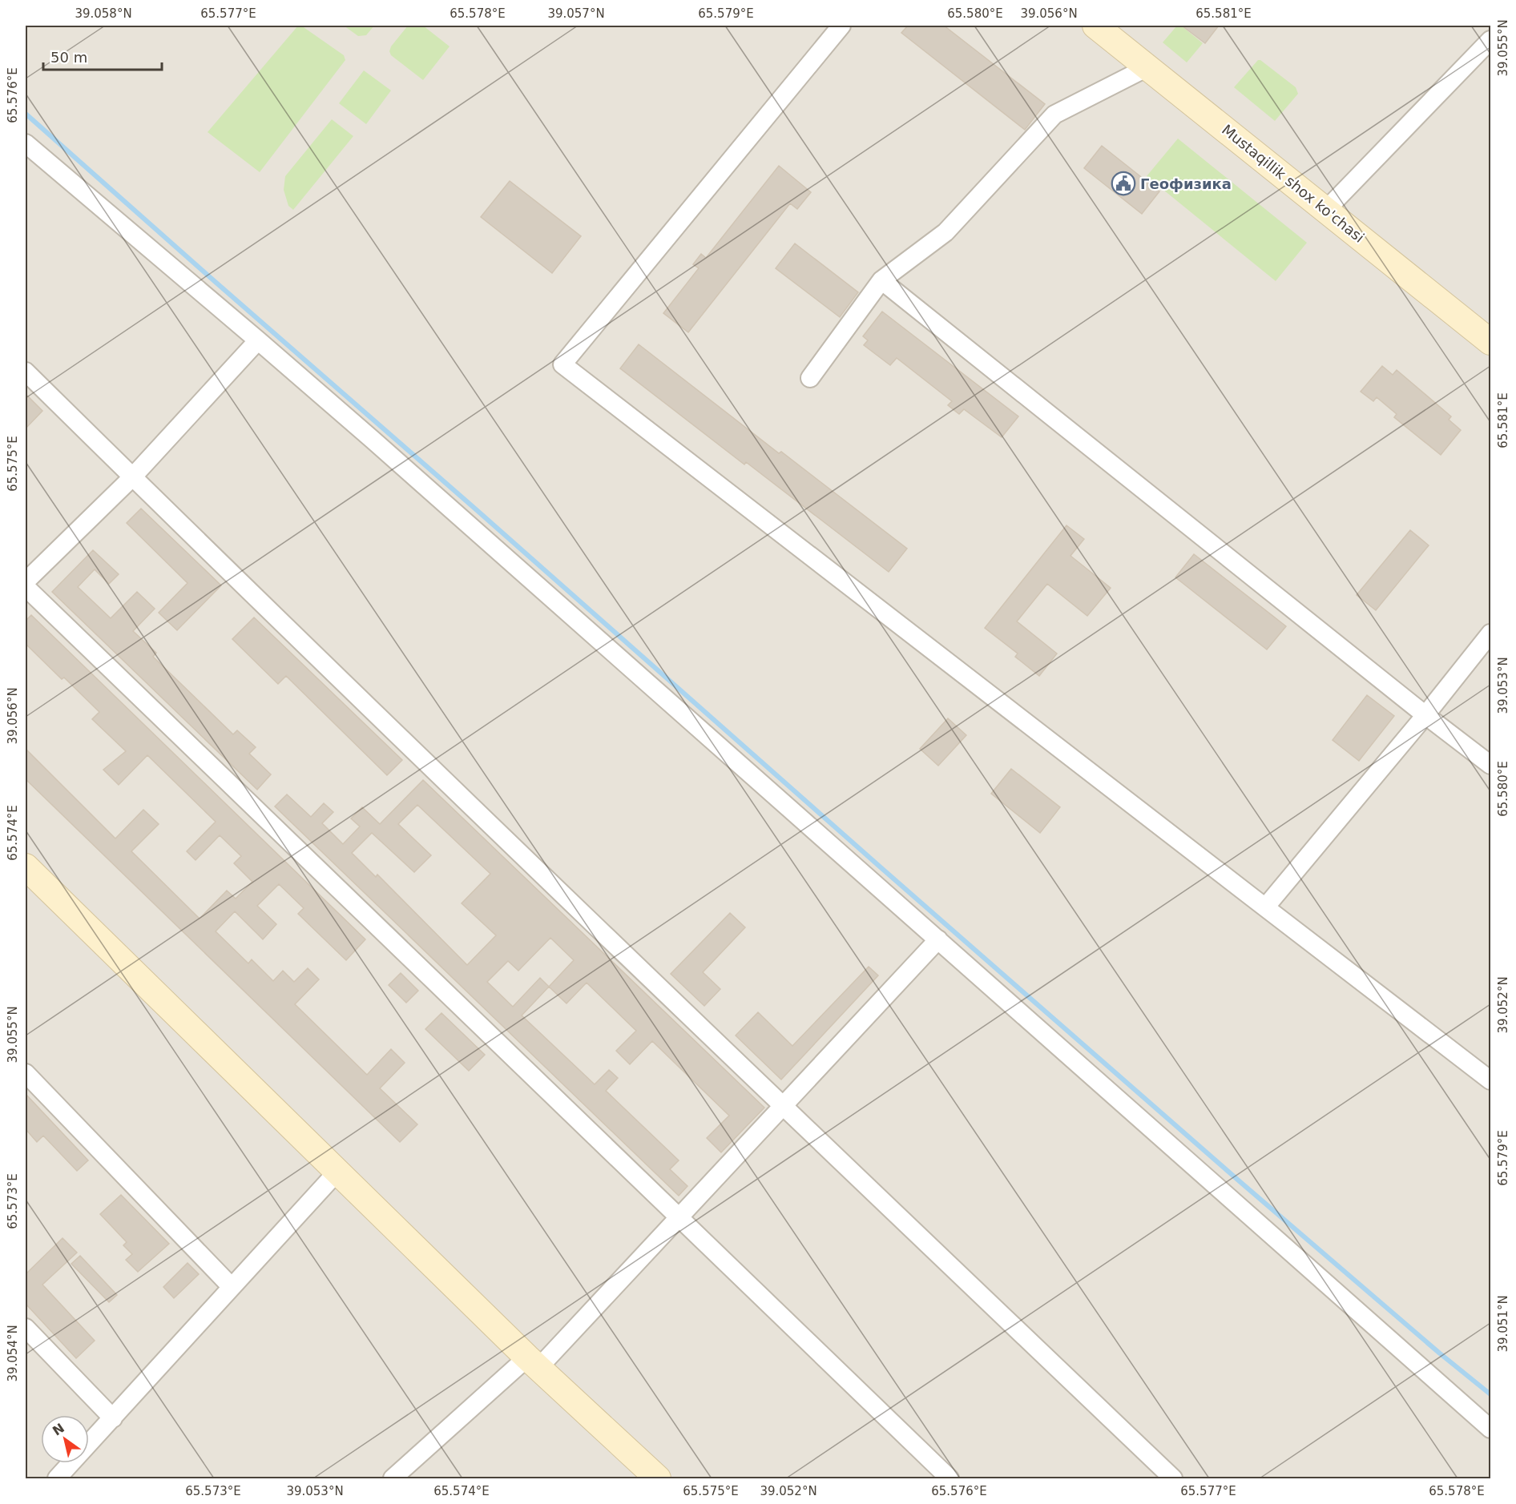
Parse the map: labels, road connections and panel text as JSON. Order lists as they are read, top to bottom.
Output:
{
  "streets": {
    "street": ["Mustaqillik shox ko'chasi"]
  },
  "places": {
    "public building": ["Геофизика"]
  },
  "scale_bar": "50 m",
  "north": "top left",
  "coordinates": [
    "39.058°N",
    "65.577°E",
    "65.578°E",
    "39.057°N",
    "65.579°E",
    "65.580°E",
    "39.056°N",
    "65.581°E",
    "39.055°N",
    "65.576°E",
    "65.575°E",
    "39.053°N",
    "65.574°E",
    "39.052°N",
    "65.573°E",
    "39.051°N",
    "39.054°N"
  ]
}
